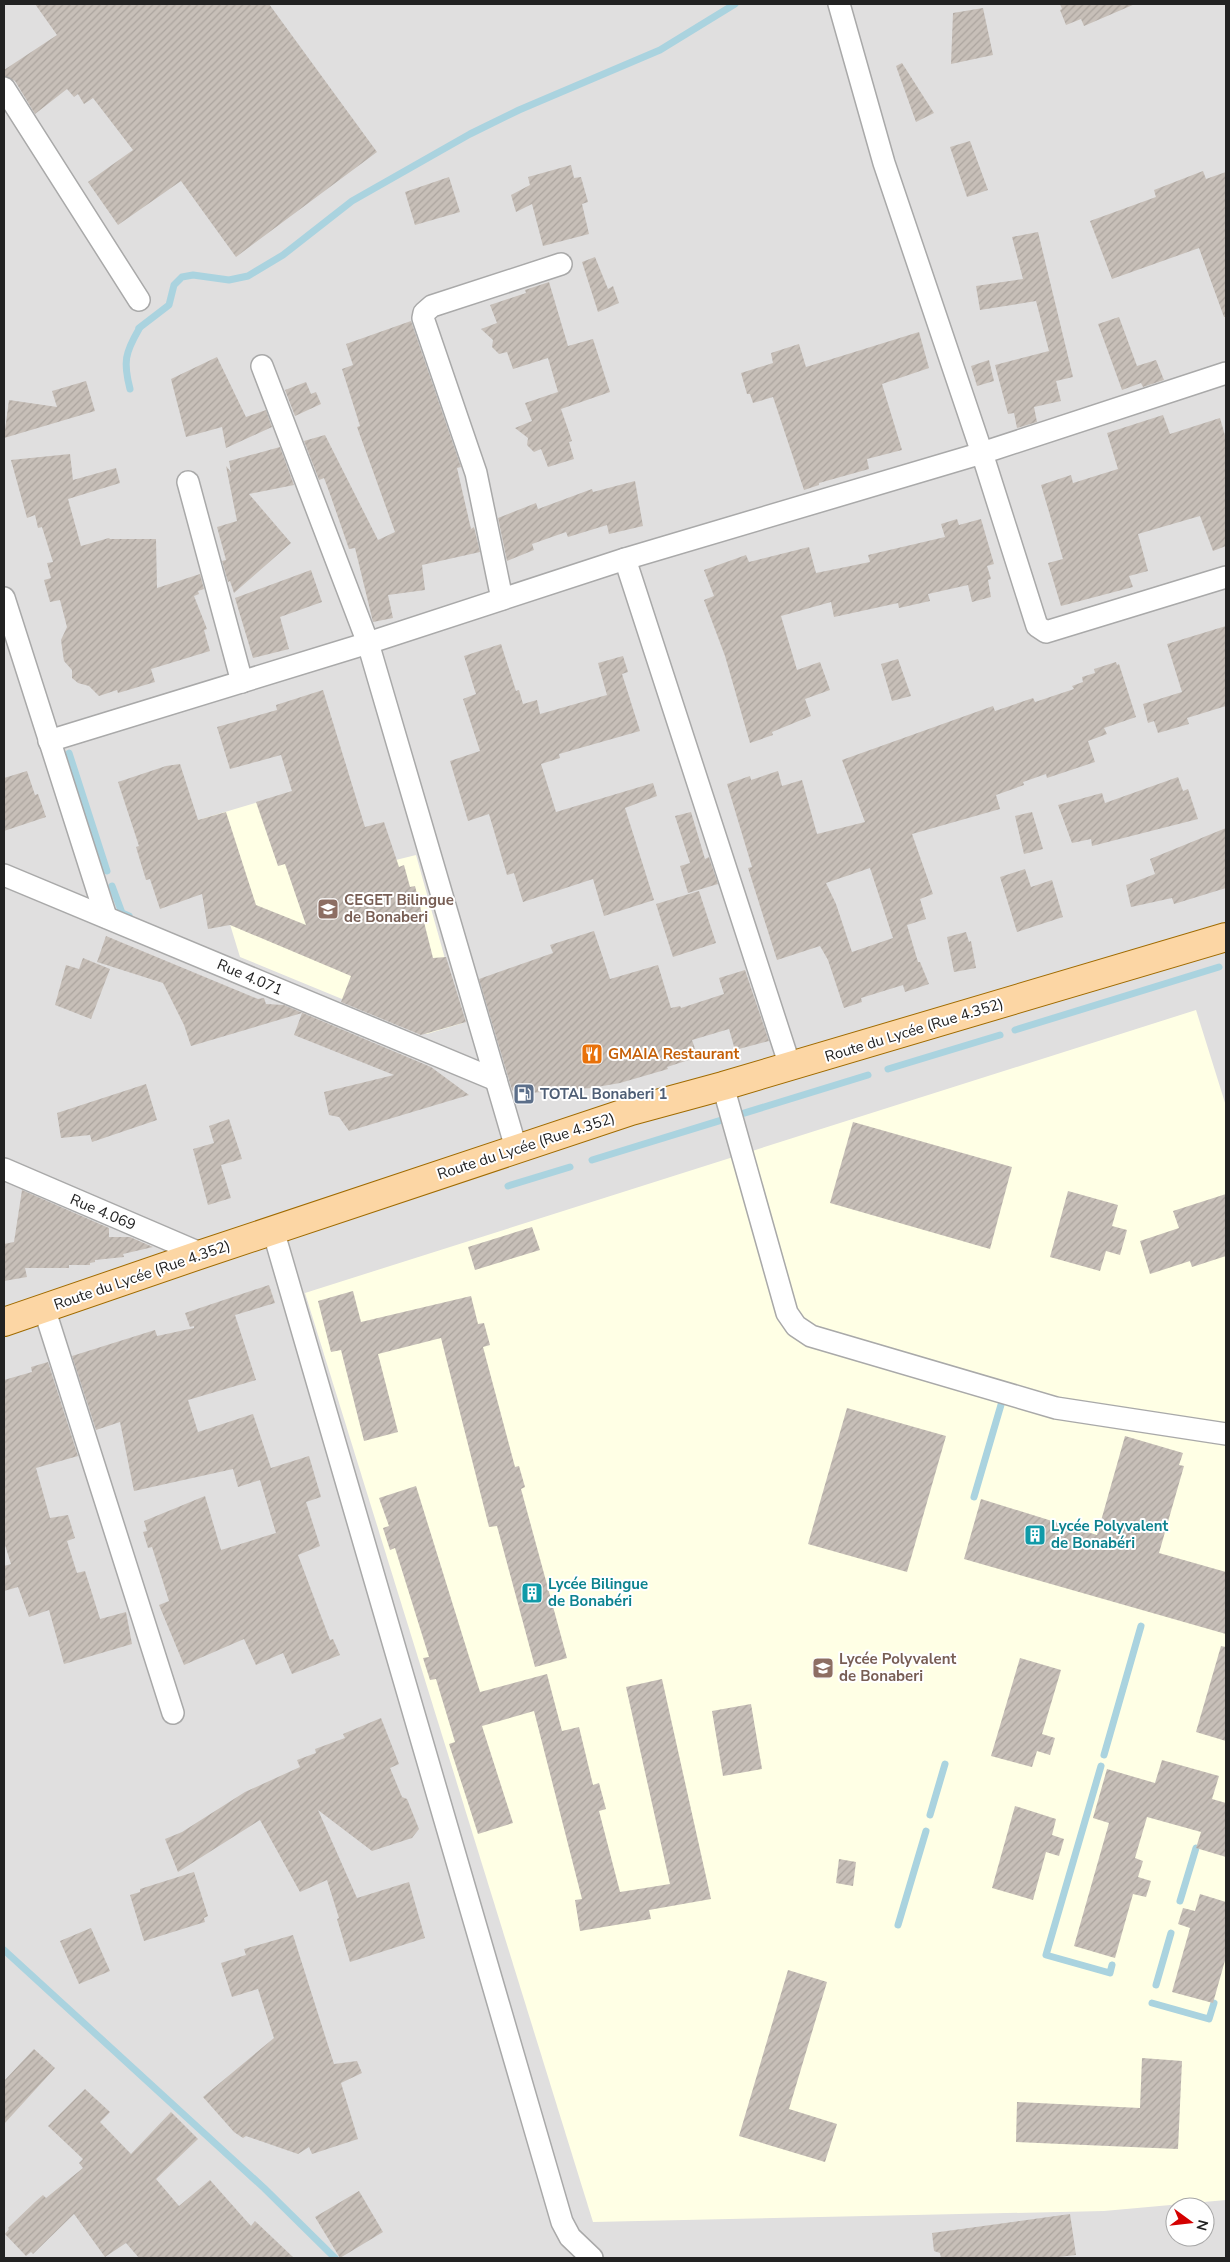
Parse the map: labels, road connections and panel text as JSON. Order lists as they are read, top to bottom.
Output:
{
  "streets": {
    "main road": ["Route du Lycée (Rue 4.352)"],
    "street": ["Rue 4.071", "Rue 4.069"]
  },
  "crossings": [
    ["Route du Lycée (Rue 4.352)", "Rue 4.069"]
  ],
  "places": {
    "school or university": ["CEGET Bilingue de Bonaberi", "Lycée Polyvalent de Bonaberi"],
    "restaurant": ["GMAIA Restaurant"],
    "fuel station": ["TOTAL Bonaberi 1"],
    "building": ["Lycée Polyvalent de Bonabéri", "Lycée Bilingue de Bonabéri"]
  },
  "north": "right"
}
